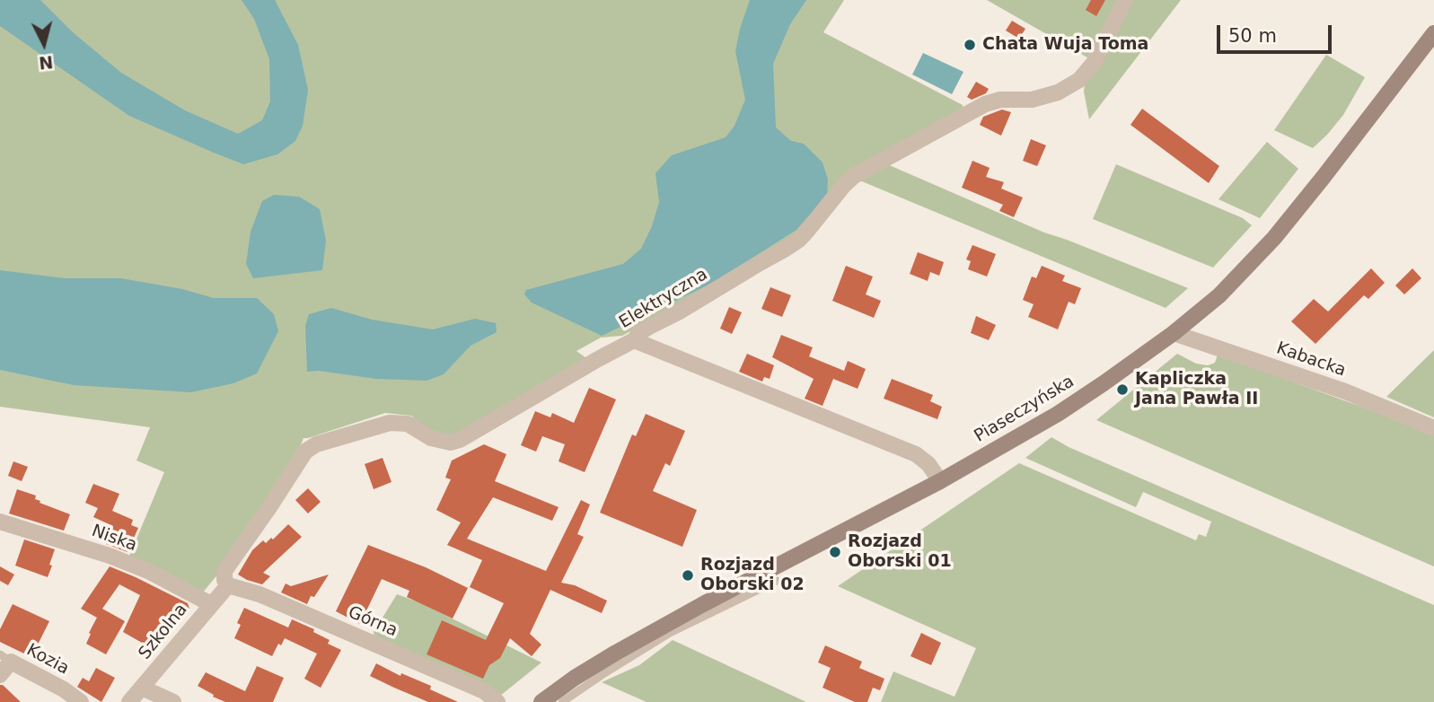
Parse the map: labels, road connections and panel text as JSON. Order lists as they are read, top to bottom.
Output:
{
  "streets": {
    "main road": ["Piaseczyńska"],
    "street": [
      "Elektryczna",
      "Kabacka",
      "Niska",
      "Górna",
      "Szkolna",
      "Kozia"
    ]
  },
  "crossings": [
    ["Elektryczna", "Górna"],
    ["Elektryczna", "Szkolna"],
    ["Kabacka", "Piaseczyńska"],
    ["Niska", "Szkolna"],
    ["Górna", "Szkolna"]
  ],
  "places": [
    "Chata Wuja Toma",
    "Kapliczka Jana Pawła II",
    "Rozjazd Oborski 01",
    "Rozjazd Oborski 02"
  ],
  "scale_bar": "50 m",
  "north": "bottom"
}
